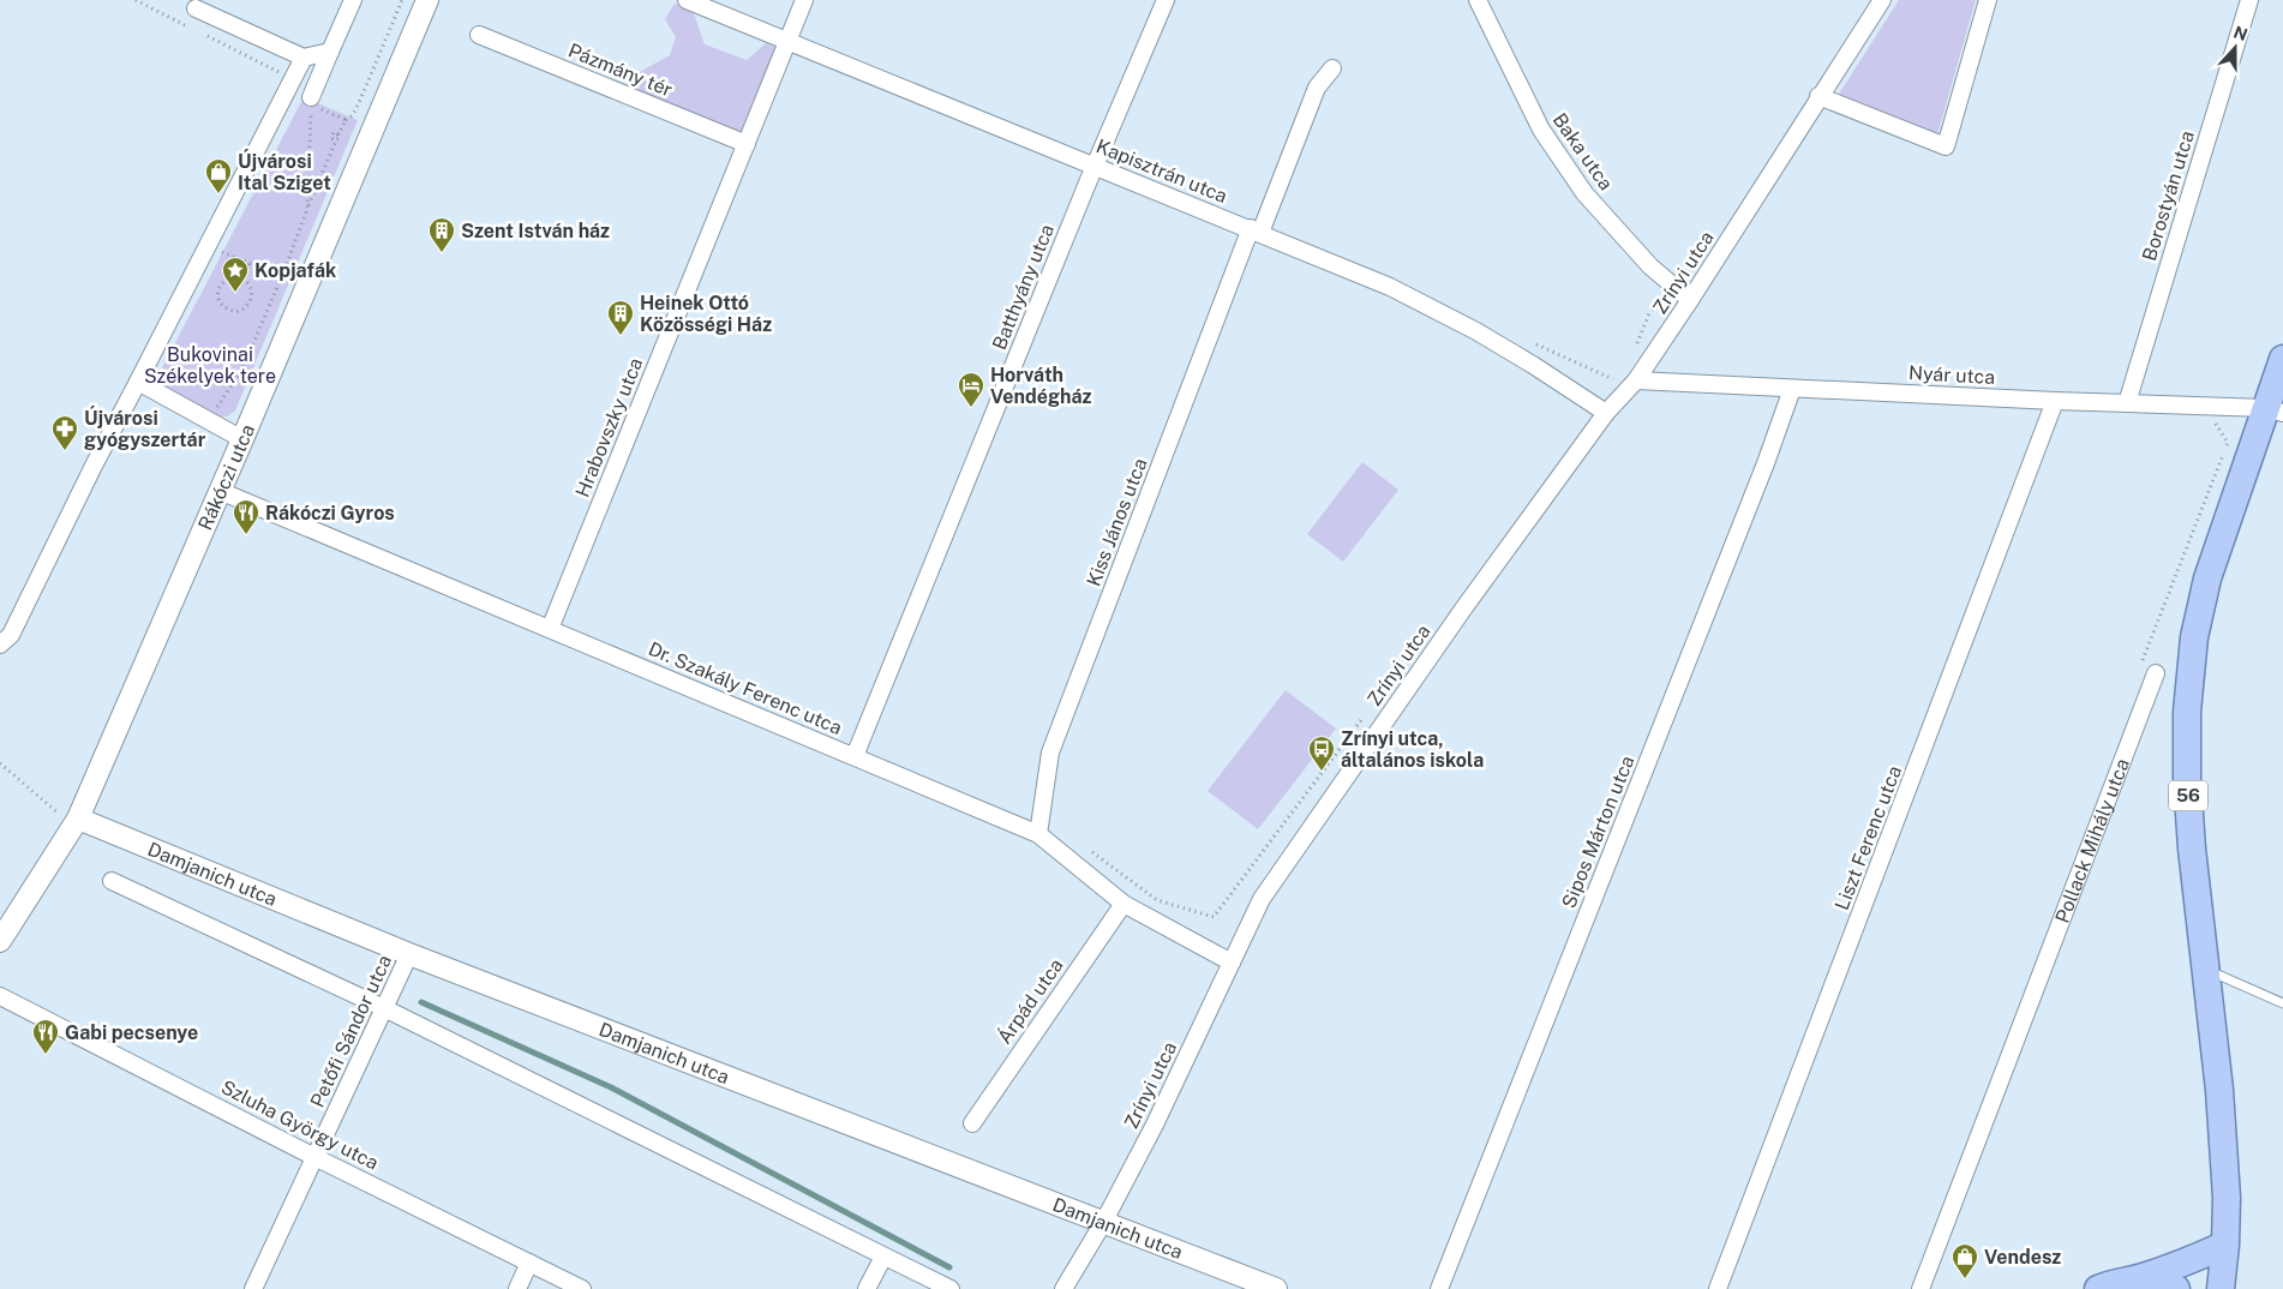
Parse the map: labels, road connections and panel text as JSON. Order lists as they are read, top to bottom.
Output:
{
  "streets": {
    "main road": ["56"],
    "street": [
      "Pázmány tér",
      "Baka utca",
      "Kapisztrán utca",
      "Borostyán utca",
      "Zrínyi utca",
      "Batthyány utca",
      "Nyár utca",
      "Hrabovszky utca",
      "Rákóczi utca",
      "Kiss János utca",
      "Dr. Szakály Ferenc utca",
      "Sipos Márton utca",
      "Liszt Ferenc utca",
      "Pollack Mihály utca",
      "Damjanich utca",
      "Árpád utca",
      "Petőfi Sándor utca",
      "Szluha György utca"
    ]
  },
  "crossings": [
    ["Pázmány tér", "Hrabovszky utca"],
    ["Baka utca", "Zrínyi utca"],
    ["Kapisztrán utca", "Zrínyi utca"],
    ["Kapisztrán utca", "Batthyány utca"],
    ["Kapisztrán utca", "Hrabovszky utca"],
    ["Kapisztrán utca", "Kiss János utca"],
    ["Borostyán utca", "Nyár utca"],
    ["Zrínyi utca", "Nyár utca"],
    ["Zrínyi utca", "Dr. Szakály Ferenc utca"],
    ["Zrínyi utca", "Damjanich utca"],
    ["Batthyány utca", "Dr. Szakály Ferenc utca"],
    ["Nyár utca", "56"],
    ["Nyár utca", "Sipos Márton utca"],
    ["Nyár utca", "Liszt Ferenc utca"],
    ["Hrabovszky utca", "Dr. Szakály Ferenc utca"],
    ["Rákóczi utca", "Dr. Szakály Ferenc utca"],
    ["Rákóczi utca", "Damjanich utca"],
    ["Kiss János utca", "Dr. Szakály Ferenc utca"],
    ["Dr. Szakály Ferenc utca", "Árpád utca"],
    ["Damjanich utca", "Petőfi Sándor utca"],
    ["Petőfi Sándor utca", "Szluha György utca"]
  ],
  "parks": ["Bukovinai Székelyek tere"],
  "places": {
    "shop": ["Újvárosi Ital Sziget", "Vendesz"],
    "building": ["Szent István ház", "Heinek Ottó Közösségi Ház"],
    "place": ["Kopjafák"],
    "hotel": ["Horváth Vendégház"],
    "pharmacy": ["Újvárosi gyógyszertár"],
    "restaurant": ["Rákóczi Gyros", "Gabi pecsenye"],
    "bus stop": ["Zrínyi utca, általános iskola"]
  },
  "north": "top"
}
